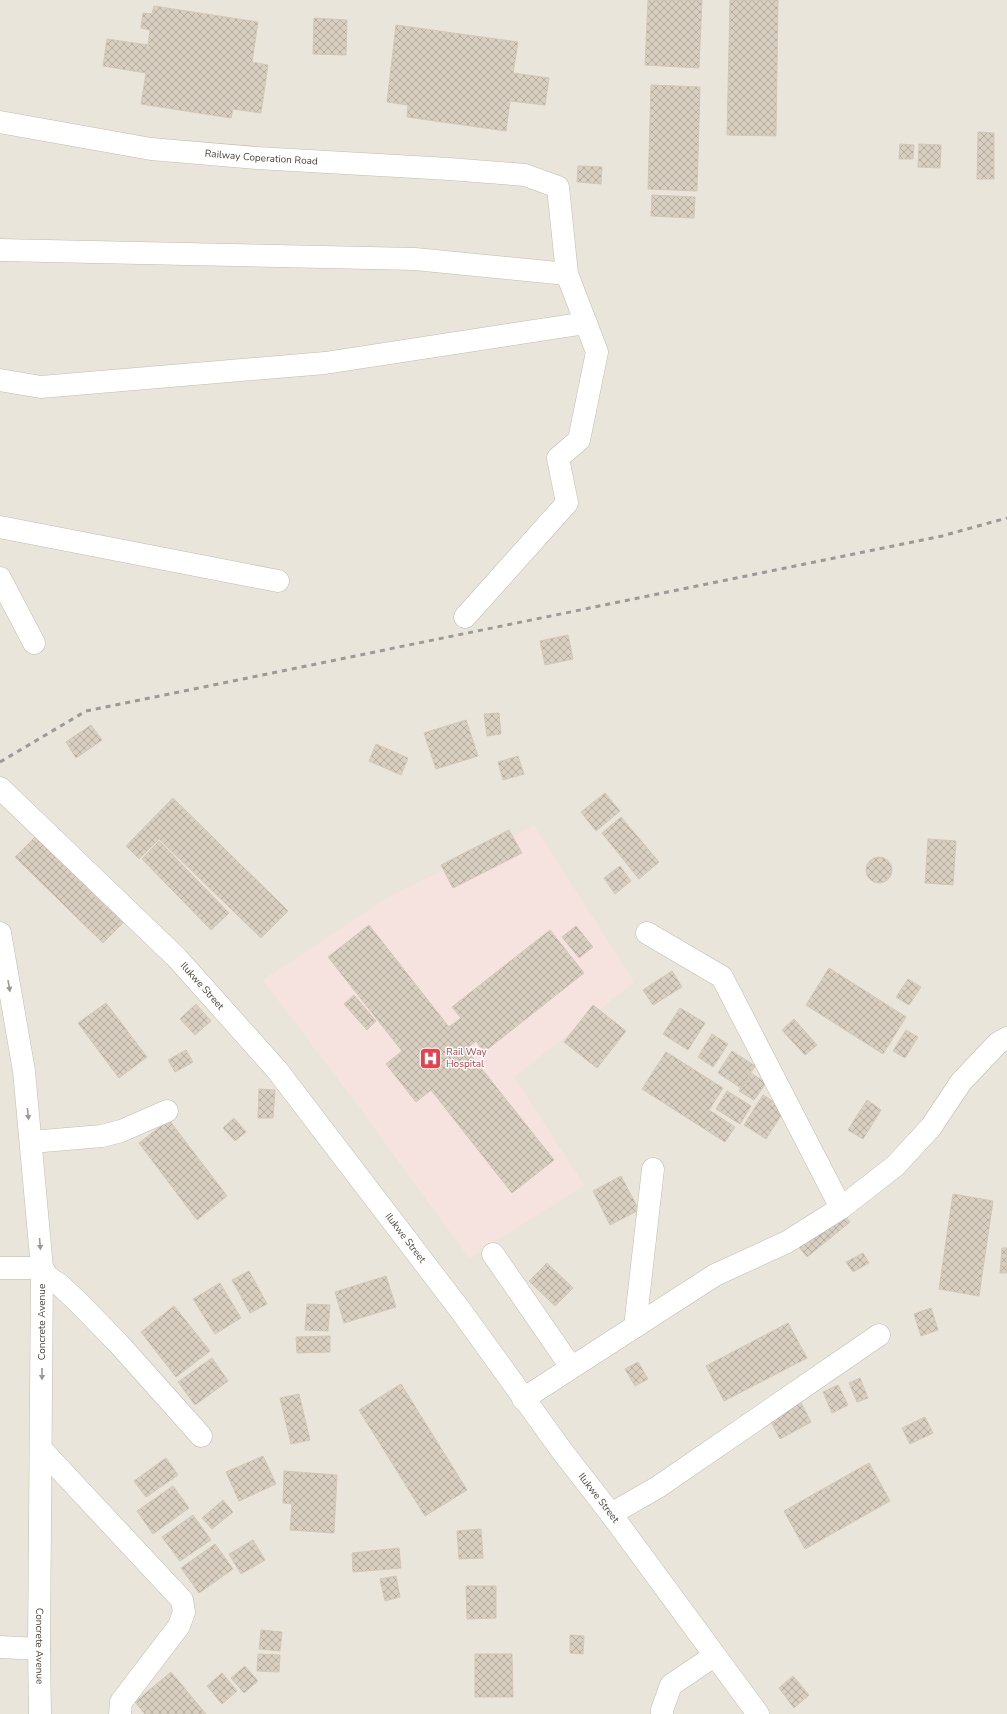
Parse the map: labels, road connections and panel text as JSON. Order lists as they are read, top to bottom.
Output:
{
  "streets": {
    "street": ["Railway Coperation Road", "Ilukwe Street", "Concrete Avenue"]
  },
  "one_way": ["Concrete Avenue"],
  "places": {
    "hospital": ["Rail Way Hospital"]
  }
}
